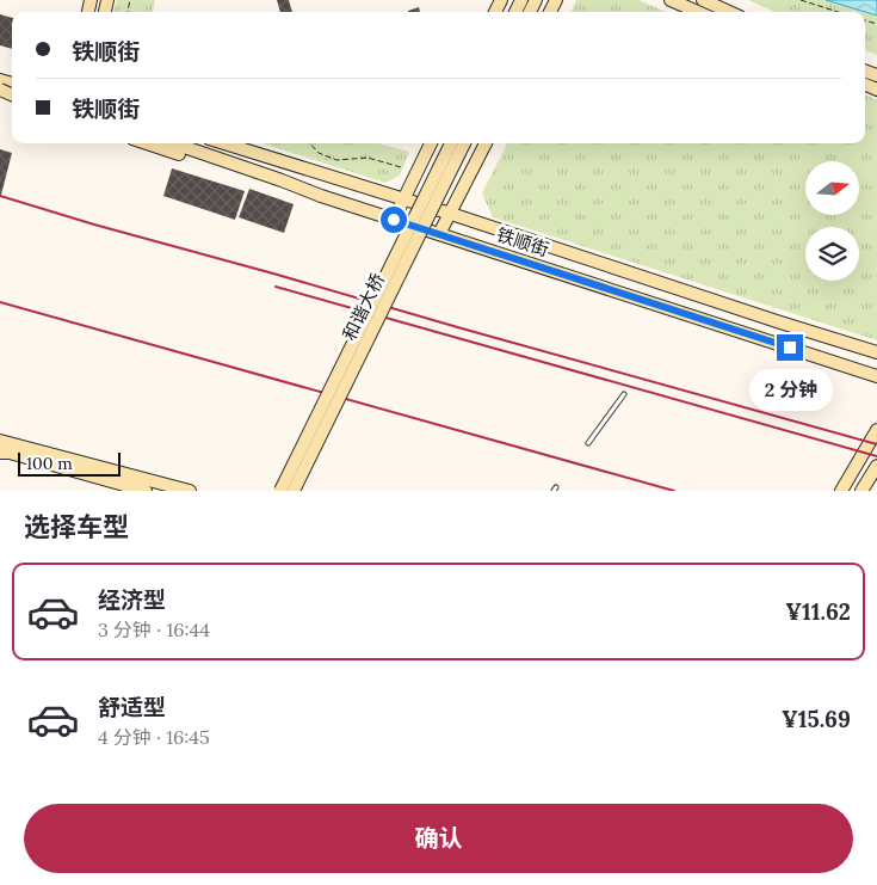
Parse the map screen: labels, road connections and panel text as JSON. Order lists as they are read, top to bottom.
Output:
{
  "streets": {
    "main road": ["铁顺街", "和谐大桥"]
  },
  "scale_bar": "100 m",
  "north": "right",
  "page": {
    "banner": ["铁顺街", "铁顺街"],
    "bubble": "2 分钟",
    "scale": "100 m",
    "heading": "选择车型",
    "list": [
      {
        "name": "经济型",
        "note": "3 分钟 · 16:44",
        "value": "¥11.62"
      },
      {
        "name": "舒适型",
        "note": "4 分钟 · 16:45",
        "value": "¥15.69"
      }
    ],
    "buttons": "确认"
  }
}
